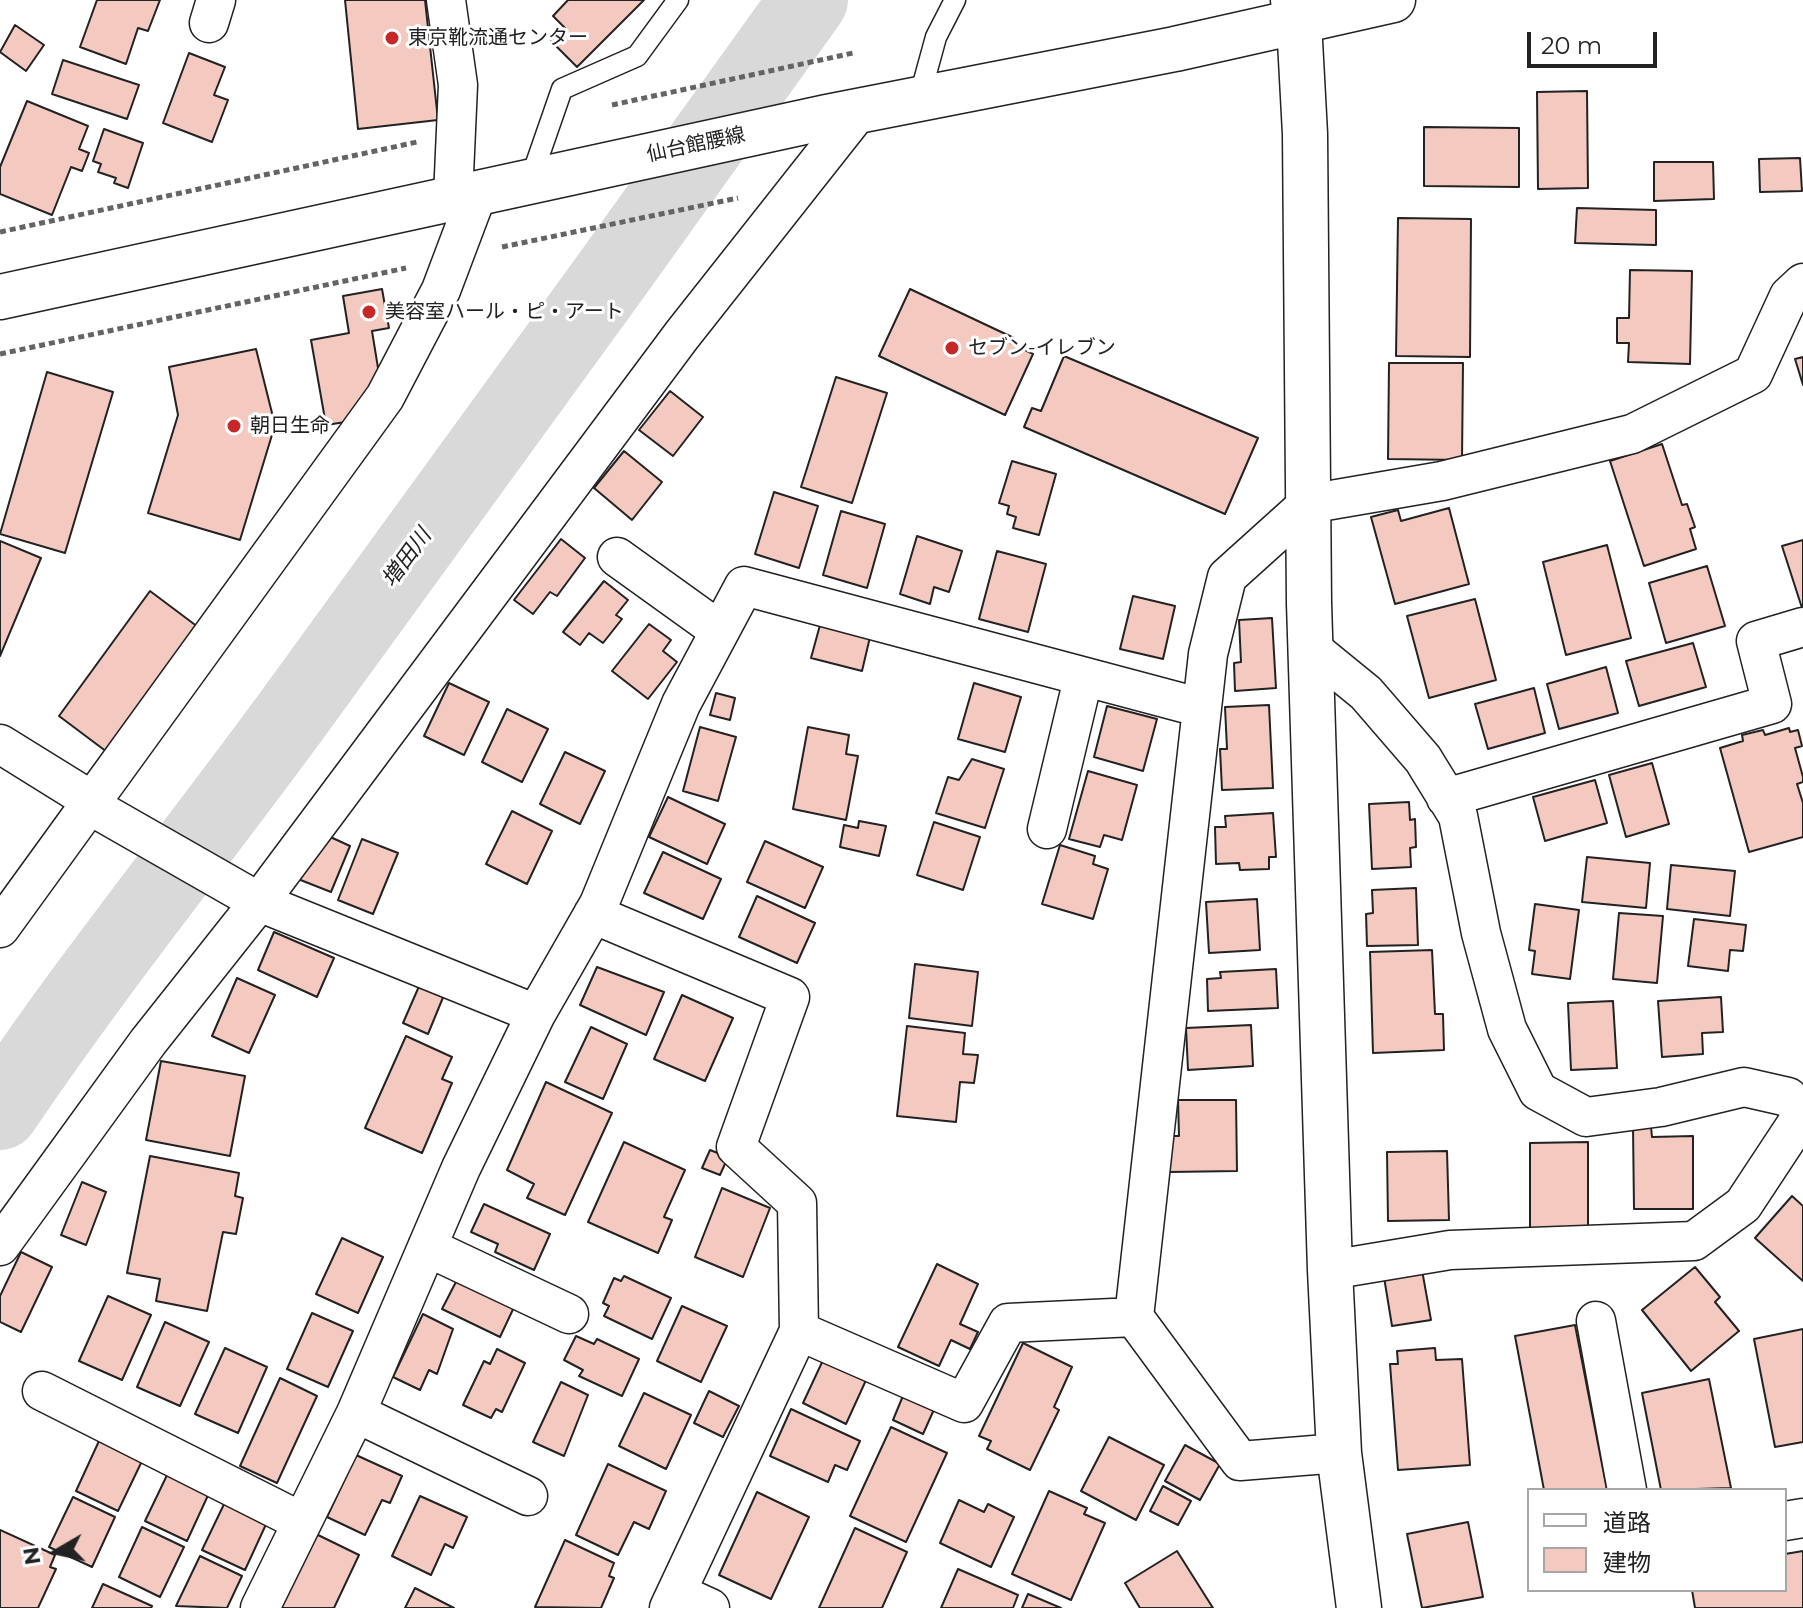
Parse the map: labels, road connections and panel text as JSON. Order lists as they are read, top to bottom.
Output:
{
  "streets": {
    "street": ["仙台館腰線"]
  },
  "water": ["増田川"],
  "places": [
    "東京靴流通センター",
    "美容室ハール・ピ・アート",
    "セブン-イレブン",
    "朝日生命"
  ],
  "legend": ["道路", "建物"],
  "scale_bar": "20 m",
  "north": "left"
}
